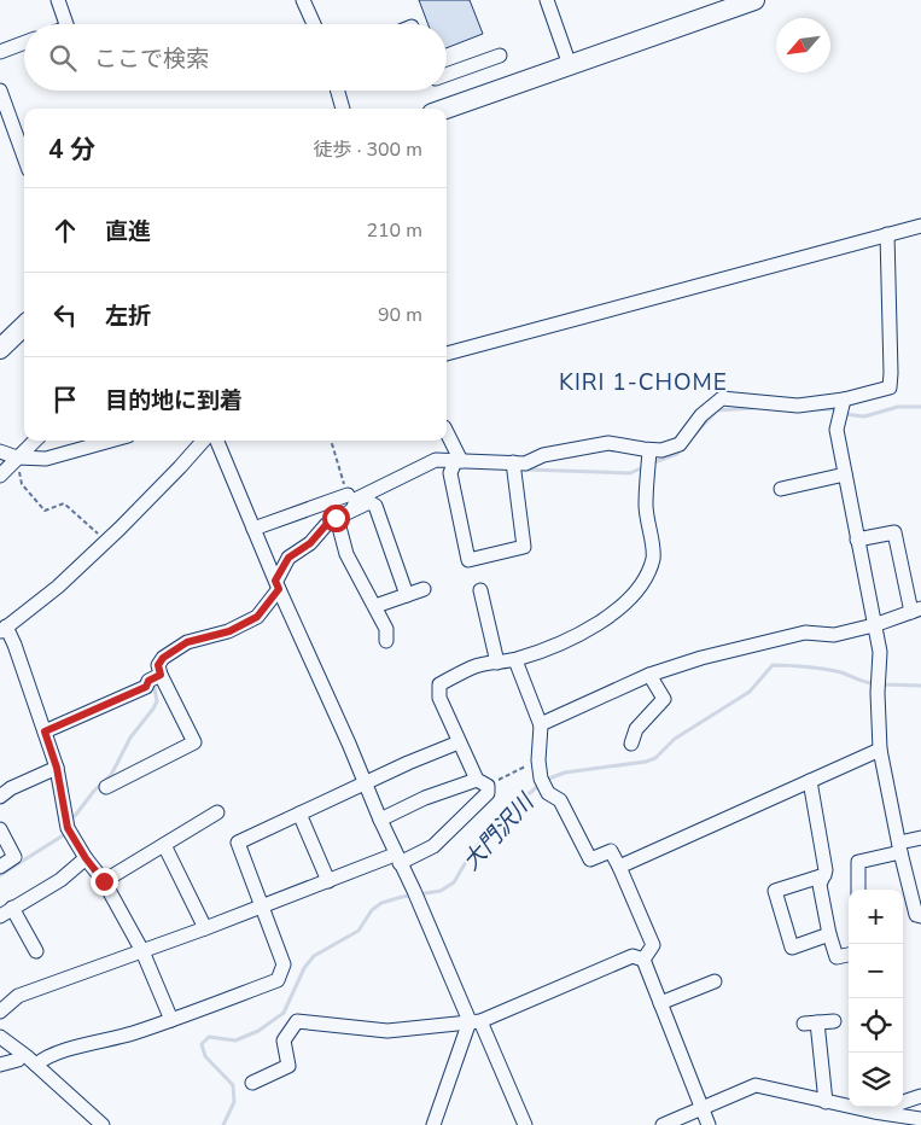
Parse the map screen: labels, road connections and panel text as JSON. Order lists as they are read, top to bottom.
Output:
{
  "districts": ["KIRI 1-CHOME"],
  "water": ["大門沢川"],
  "north": "bottom left",
  "page": {
    "search": "ここで検索",
    "heading": ["4 分", "徒歩 · 300 m"],
    "list": [
      ["直進", "210 m"],
      ["左折", "90 m"],
      "目的地に到着"
    ],
    "map_buttons": ["+", "−"]
  }
}
